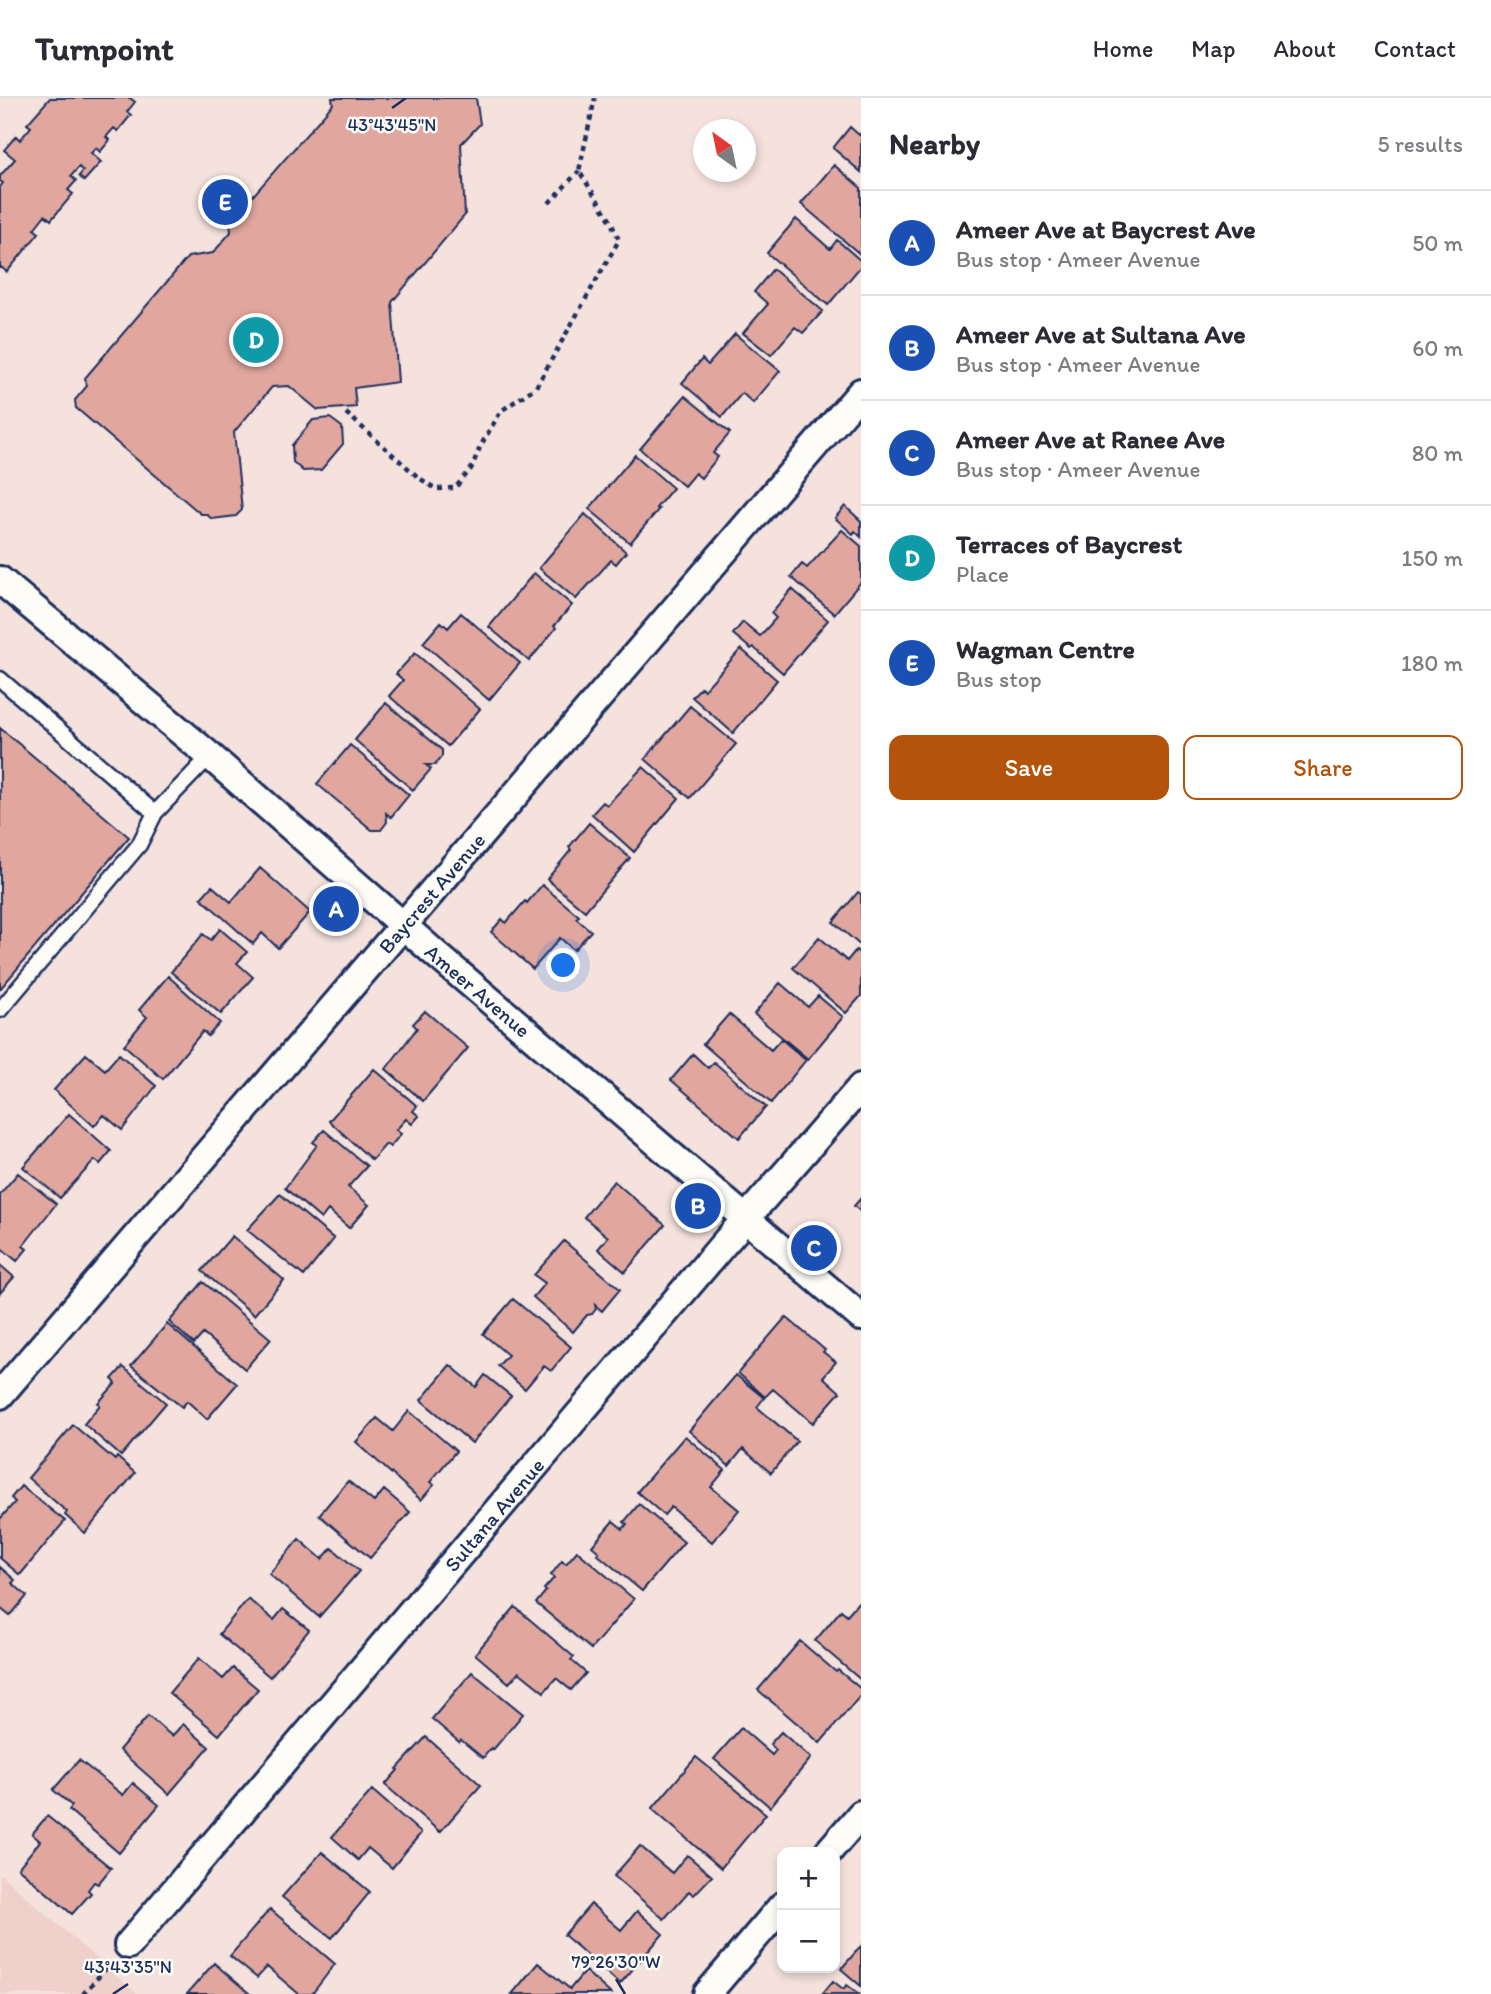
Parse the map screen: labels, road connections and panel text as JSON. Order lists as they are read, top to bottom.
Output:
{
  "streets": {
    "street": ["Baycrest Avenue", "Ameer Avenue", "Sultana Avenue"]
  },
  "crossings": [
    ["Baycrest Avenue", "Ameer Avenue"],
    ["Ameer Avenue", "Sultana Avenue"]
  ],
  "north": "top left",
  "page": {
    "header": "Turnpoint",
    "nav": [
      "Home",
      "Map",
      "About",
      "Contact"
    ],
    "heading": ["Nearby", "5 results"],
    "pins": [
      "E",
      "D",
      "A",
      "B",
      "C"
    ],
    "list": [
      {
        "mark": "A",
        "name": "Ameer Ave at Baycrest Ave",
        "note": "Bus stop · Ameer Avenue",
        "value": "50 m"
      },
      {
        "mark": "B",
        "name": "Ameer Ave at Sultana Ave",
        "note": "Bus stop · Ameer Avenue",
        "value": "60 m"
      },
      {
        "mark": "C",
        "name": "Ameer Ave at Ranee Ave",
        "note": "Bus stop · Ameer Avenue",
        "value": "80 m"
      },
      {
        "mark": "D",
        "name": "Terraces of Baycrest",
        "note": "Place",
        "value": "150 m"
      },
      {
        "mark": "E",
        "name": "Wagman Centre",
        "note": "Bus stop",
        "value": "180 m"
      }
    ],
    "buttons": ["Save", "Share"],
    "map_buttons": ["+", "−"]
  },
  "coordinates": ["43°43'45\"N", "79°26'30\"W", "43°43'35\"N"]
}
